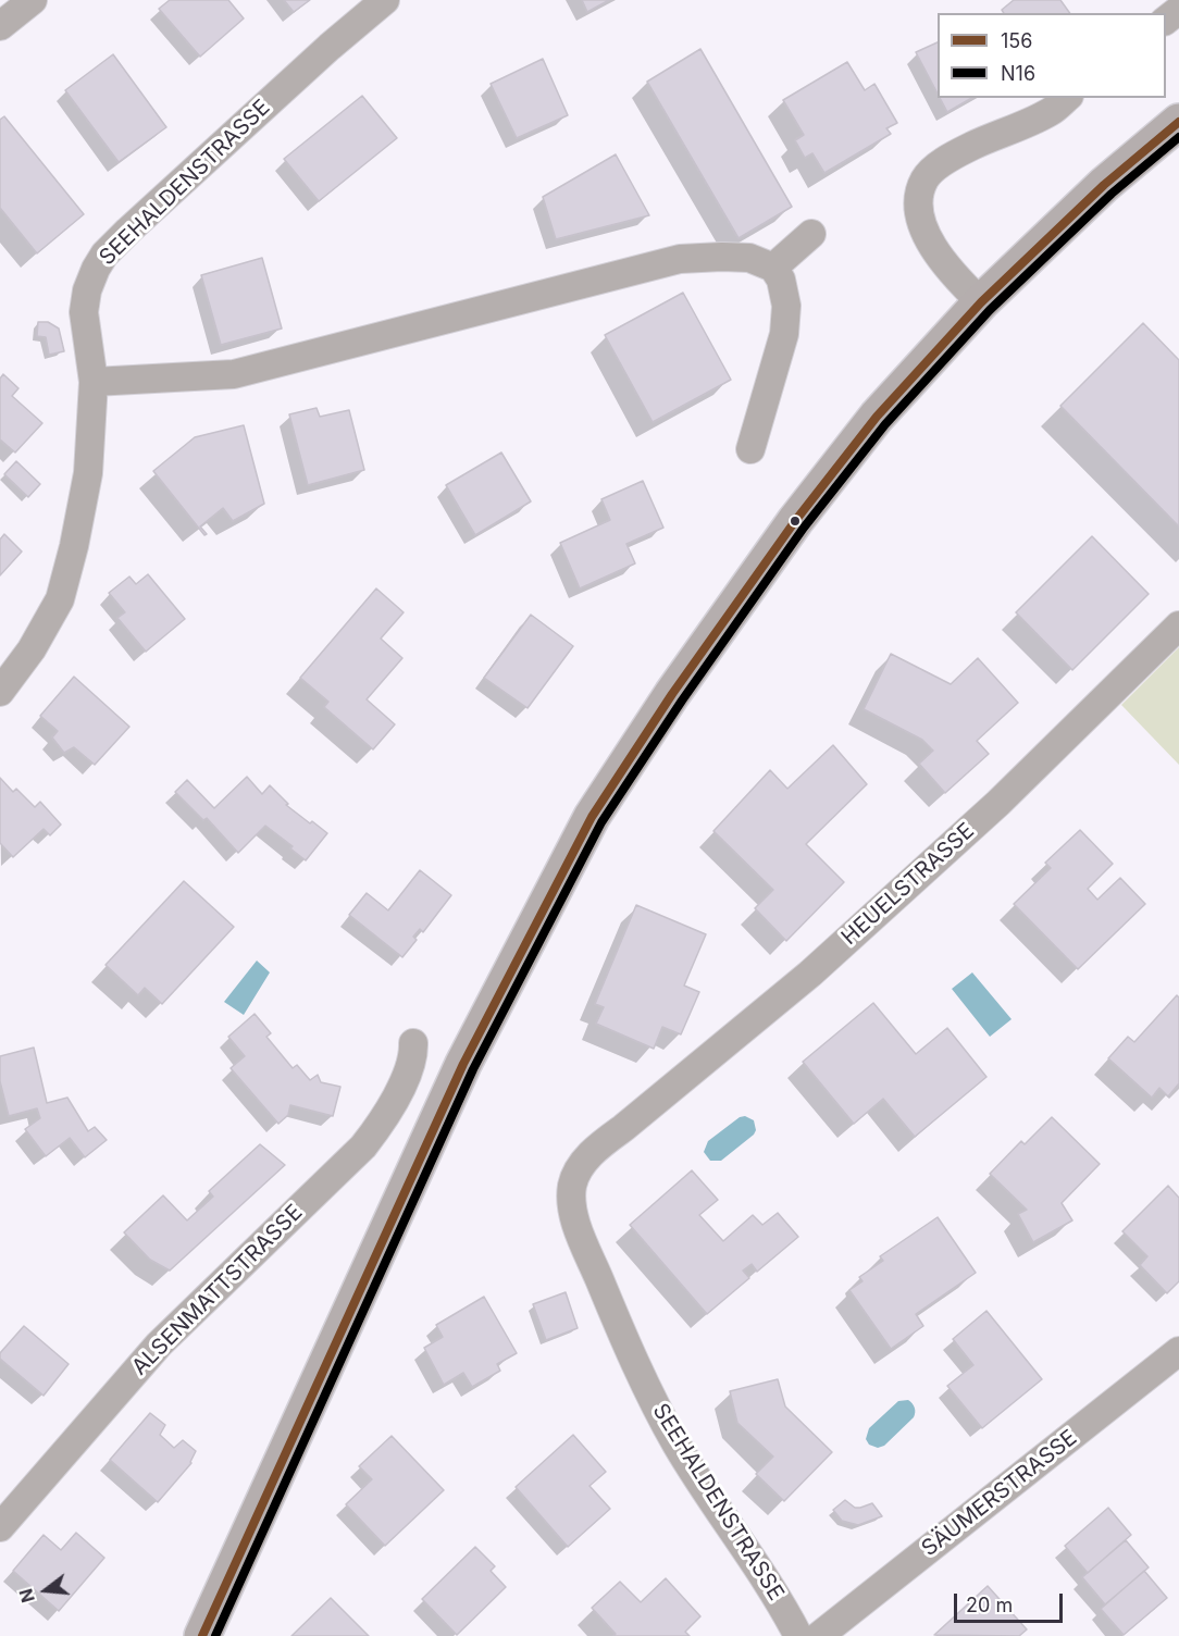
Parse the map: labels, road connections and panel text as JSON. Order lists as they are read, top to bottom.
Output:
{
  "streets": {
    "street": [
      "SEEHALDENSTRASSE",
      "HEUELSTRASSE",
      "ALSENMATTSTRASSE",
      "SÄUMERSTRASSE"
    ]
  },
  "crossings": [
    ["SEEHALDENSTRASSE", "HEUELSTRASSE"]
  ],
  "lines": ["transit line 156", "transit line N16"],
  "legend": ["156", "N16"],
  "scale_bar": "20 m",
  "north": "left"
}
